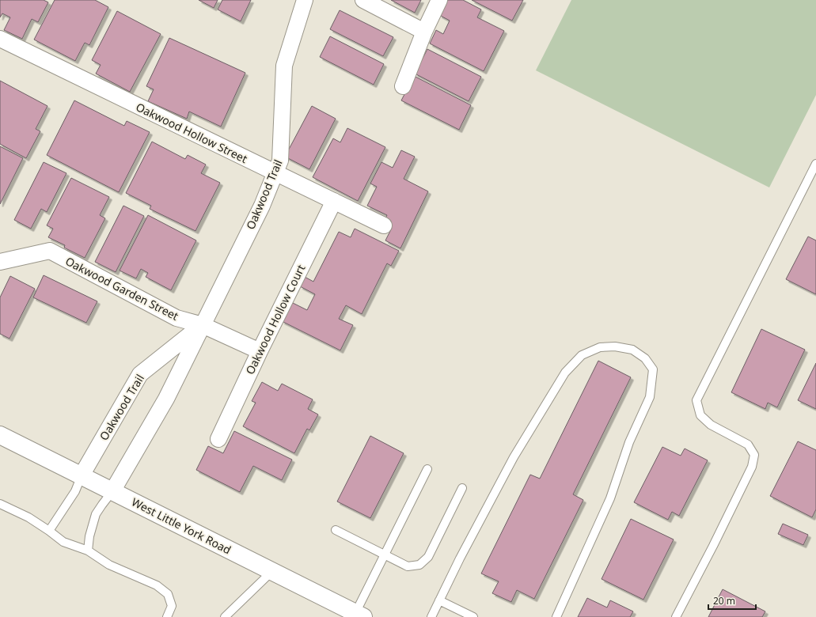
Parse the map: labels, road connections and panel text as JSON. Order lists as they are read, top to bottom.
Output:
{
  "streets": {
    "main road": ["West Little York Road"],
    "street": [
      "Oakwood Hollow Street",
      "Oakwood Trail",
      "Oakwood Garden Street",
      "Oakwood Hollow Court"
    ]
  },
  "crossings": [
    ["Oakwood Hollow Street", "Oakwood Trail"],
    ["Oakwood Hollow Street", "Oakwood Hollow Court"],
    ["Oakwood Trail", "Oakwood Garden Street"],
    ["Oakwood Trail", "West Little York Road"],
    ["Oakwood Garden Street", "Oakwood Hollow Court"]
  ],
  "scale_bar": "20 m"
}
